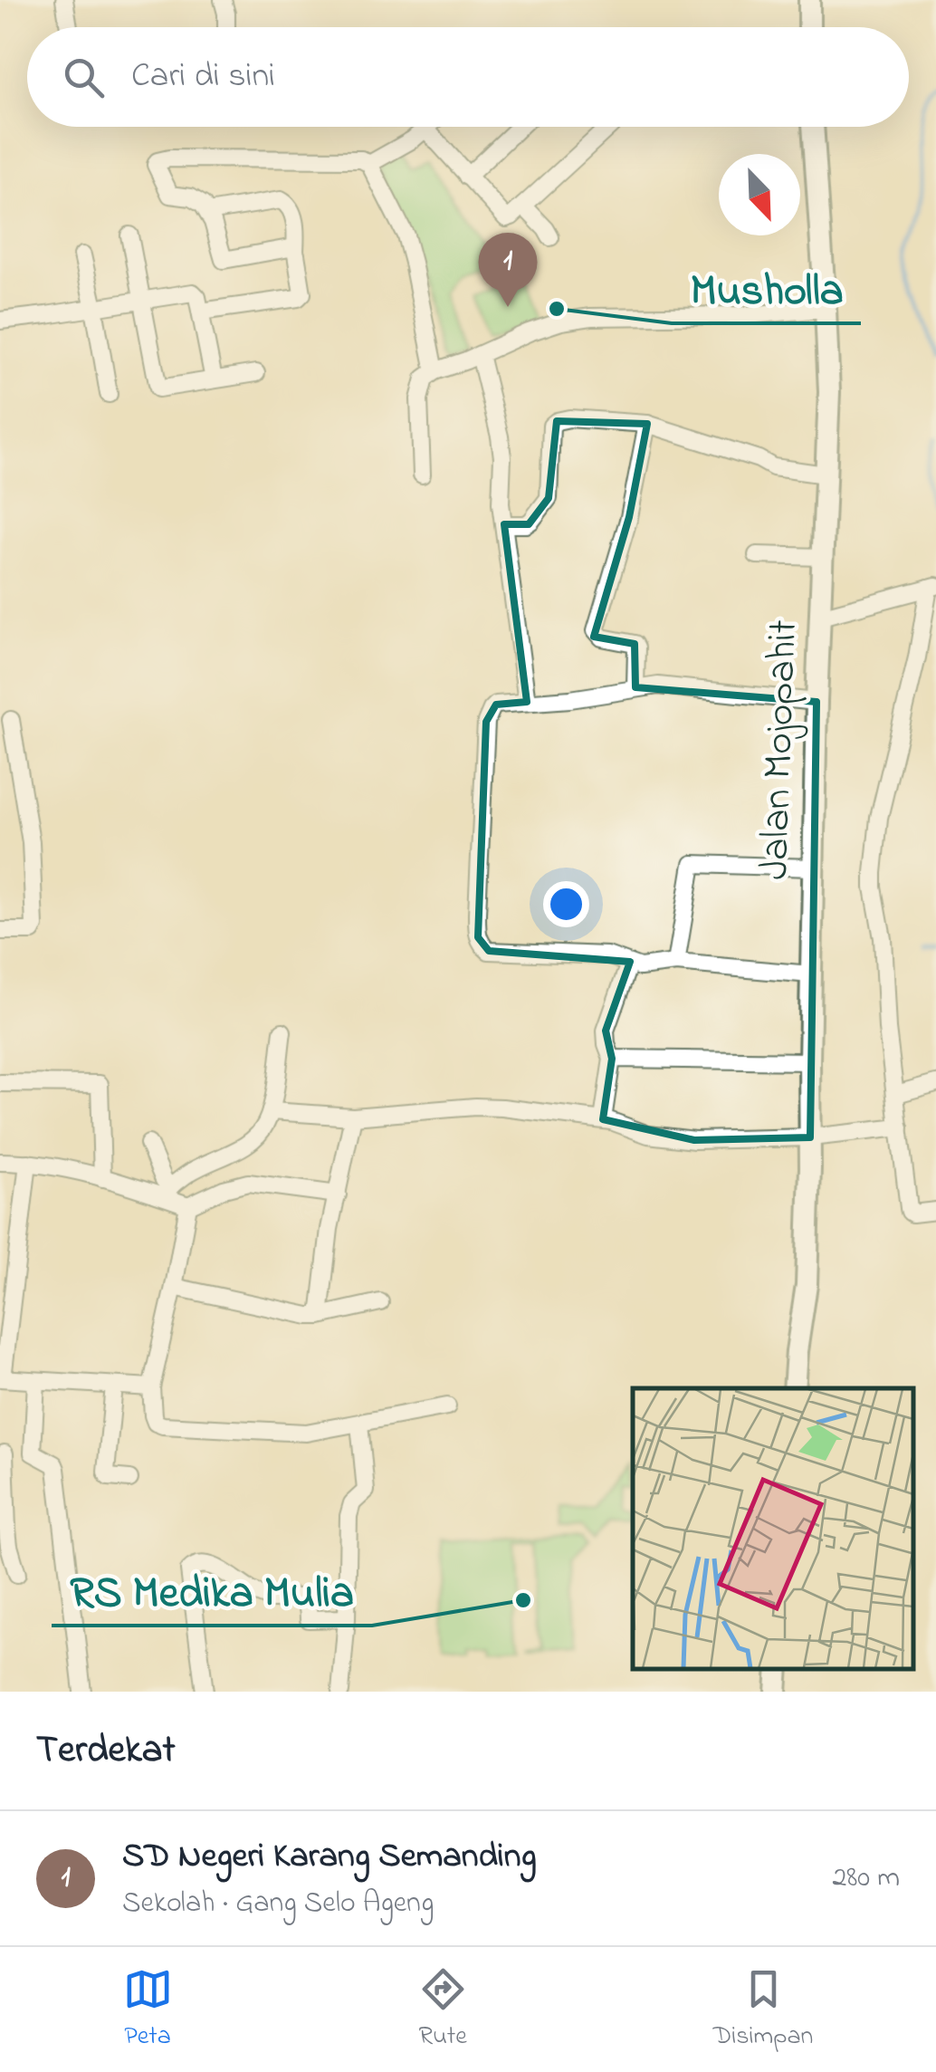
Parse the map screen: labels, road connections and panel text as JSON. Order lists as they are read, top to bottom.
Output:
{
  "streets": {
    "street": ["Jalan Mojopahit"]
  },
  "places": ["Musholla", "RS Medika Mulia"],
  "north": "bottom right",
  "page": {
    "search": "Cari di sini",
    "pins": "1",
    "heading": "Terdekat",
    "list": [
      {
        "mark": "1",
        "name": "SD Negeri Karang Semanding",
        "note": "Sekolah · Gang Selo Ageng",
        "value": "280 m"
      }
    ],
    "nav": ["Peta", "Rute", "Disimpan"]
  }
}
